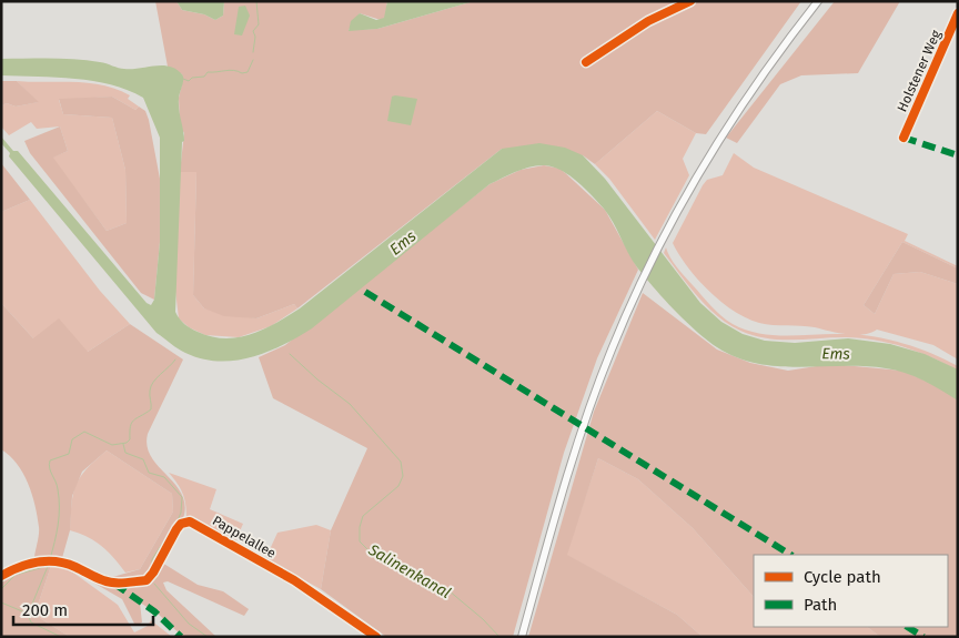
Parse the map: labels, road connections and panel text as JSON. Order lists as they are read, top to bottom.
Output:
{
  "streets": {
    "street": ["Holstener Weg", "Pappelallee"]
  },
  "water": ["Ems", "Salinenkanal"],
  "legend": ["Cycle path", "Path"],
  "scale_bar": "200 m"
}
